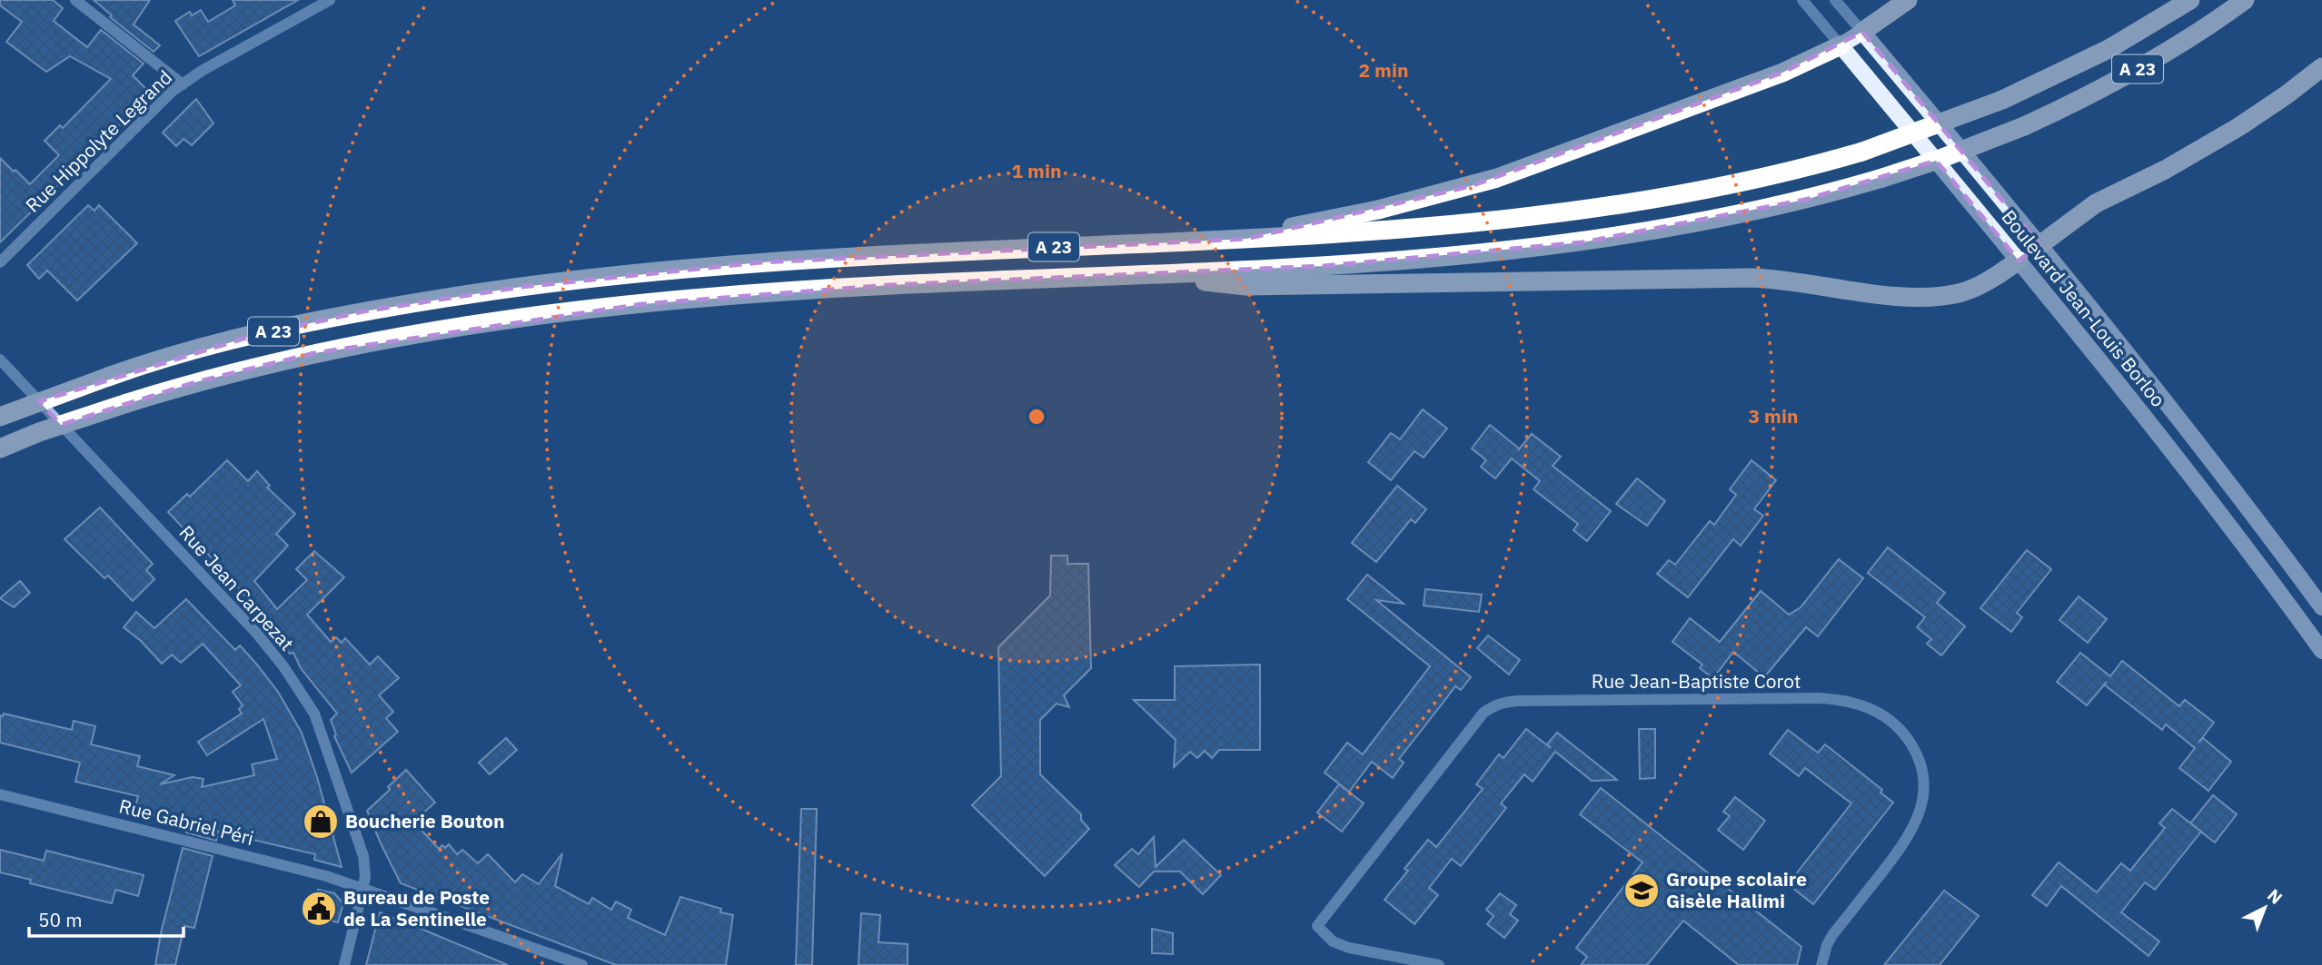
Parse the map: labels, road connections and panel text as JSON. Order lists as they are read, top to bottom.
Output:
{
  "streets": {
    "highway": ["A 23"],
    "main road": ["Boulevard Jean-Louis Borloo"],
    "street": [
      "Rue Hippolyte Legrand",
      "Rue Jean Carpezat",
      "Rue Jean-Baptiste Corot",
      "Rue Gabriel Péri"
    ]
  },
  "crossings": [
    ["Rue Jean Carpezat", "Rue Gabriel Péri"]
  ],
  "places": {
    "shop": ["Boucherie Bouton"],
    "school or university": ["Groupe scolaire Gisèle Halimi"],
    "public building": ["Bureau de Poste de La Sentinelle"]
  },
  "scale_bar": "50 m",
  "north": "top right",
  "rings": ["2 min", "1 min", "3 min"]
}
